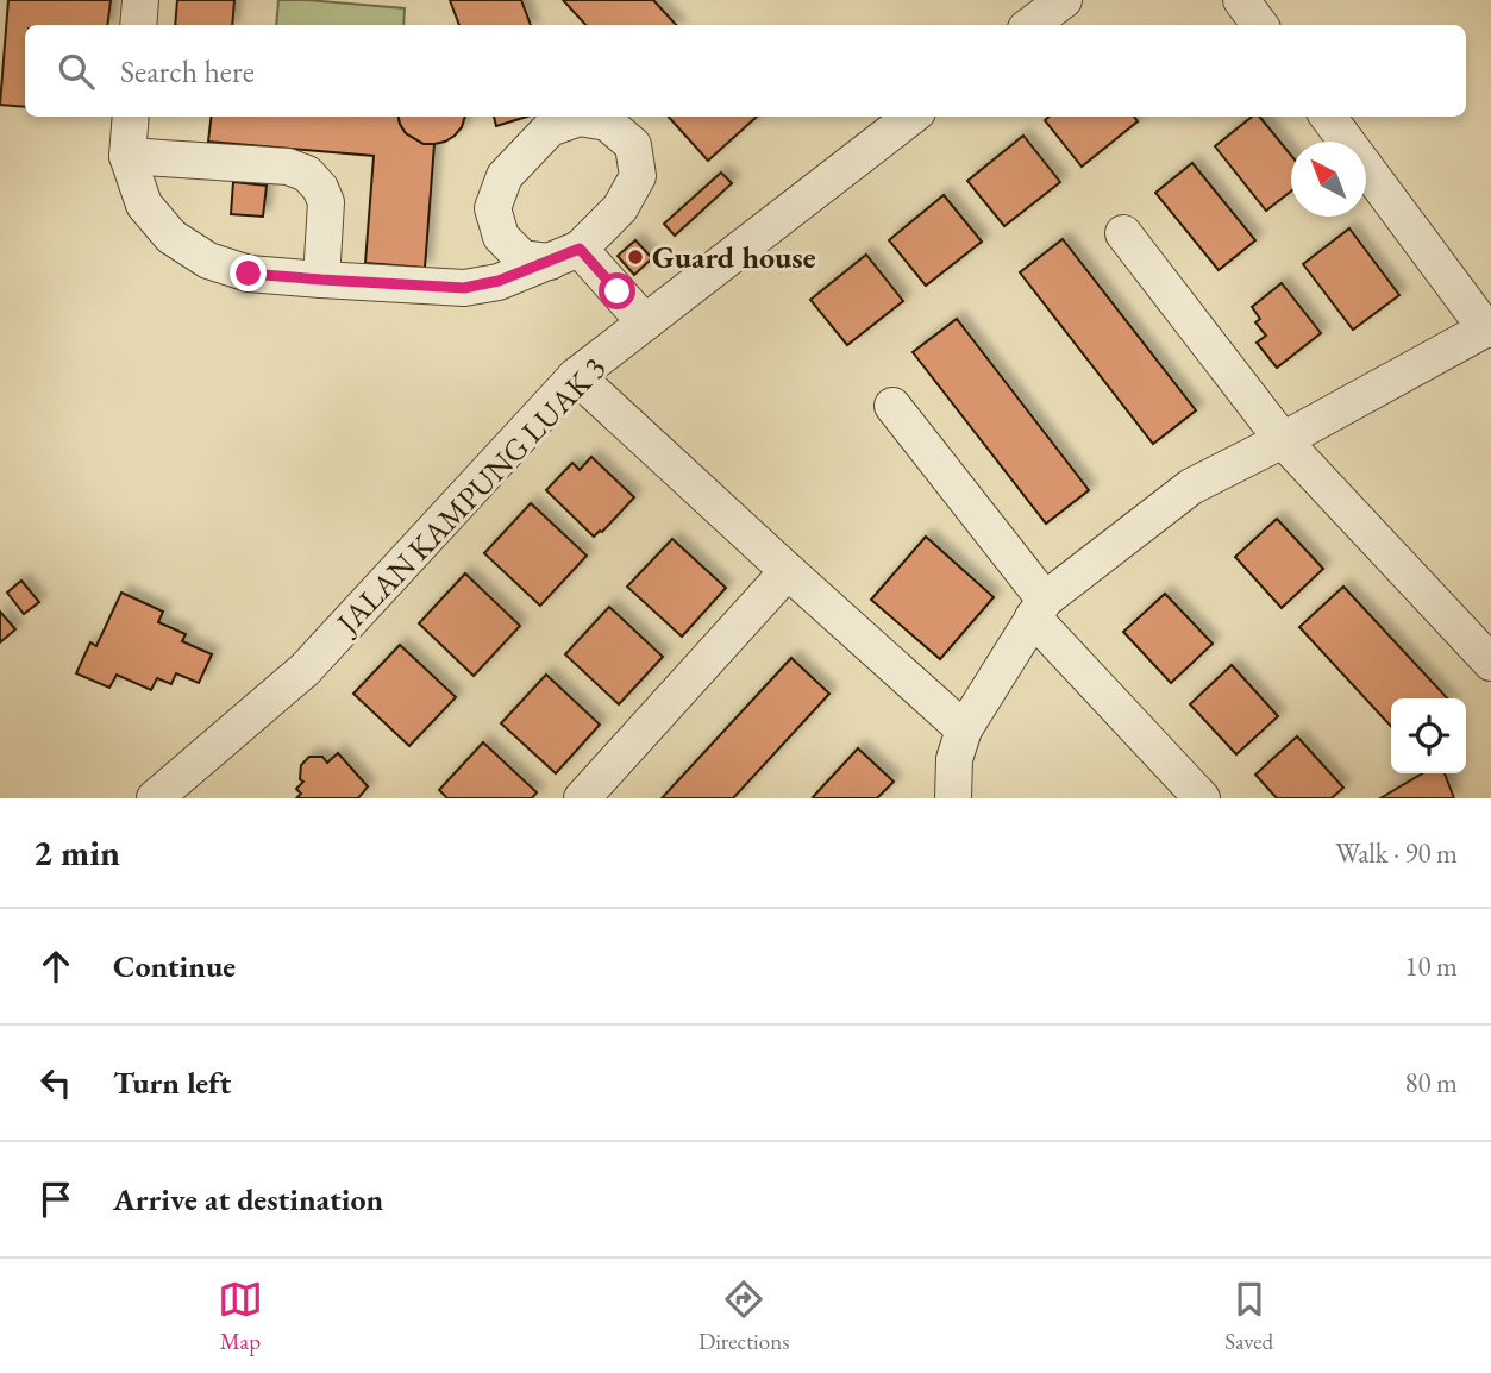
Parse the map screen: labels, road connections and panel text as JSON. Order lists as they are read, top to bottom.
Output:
{
  "streets": {
    "street": ["JALAN KAMPUNG LUAK 3"]
  },
  "places": ["Guard house"],
  "north": "top left",
  "page": {
    "search": "Search here",
    "heading": ["2 min", "Walk · 90 m"],
    "list": [
      ["Continue", "10 m"],
      ["Turn left", "80 m"],
      "Arrive at destination"
    ],
    "nav": ["Map", "Directions", "Saved"]
  }
}
